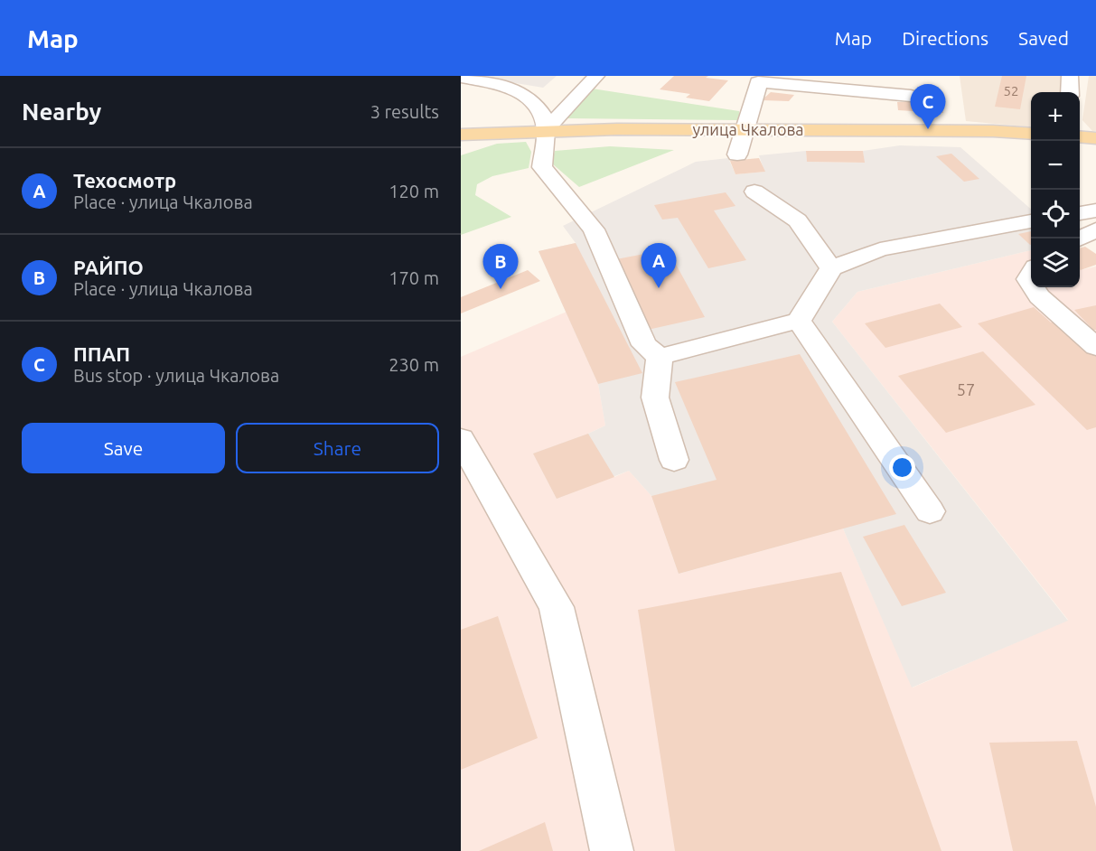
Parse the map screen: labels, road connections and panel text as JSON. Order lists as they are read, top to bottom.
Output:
{
  "streets": {
    "main road": ["улица Чкалова"]
  },
  "house_numbers": ["52", "57"],
  "page": {
    "header": "Map",
    "nav": ["Map", "Directions", "Saved"],
    "heading": ["Nearby", "3 results"],
    "pins": ["C", "A", "B"],
    "map_buttons": ["+", "−"],
    "list": [
      {
        "mark": "A",
        "name": "Техосмотр",
        "note": "Place · улица Чкалова",
        "value": "120 m"
      },
      {
        "mark": "B",
        "name": "РАЙПО",
        "note": "Place · улица Чкалова",
        "value": "170 m"
      },
      {
        "mark": "C",
        "name": "ППАП",
        "note": "Bus stop · улица Чкалова",
        "value": "230 m"
      }
    ],
    "buttons": ["Save", "Share"]
  }
}
